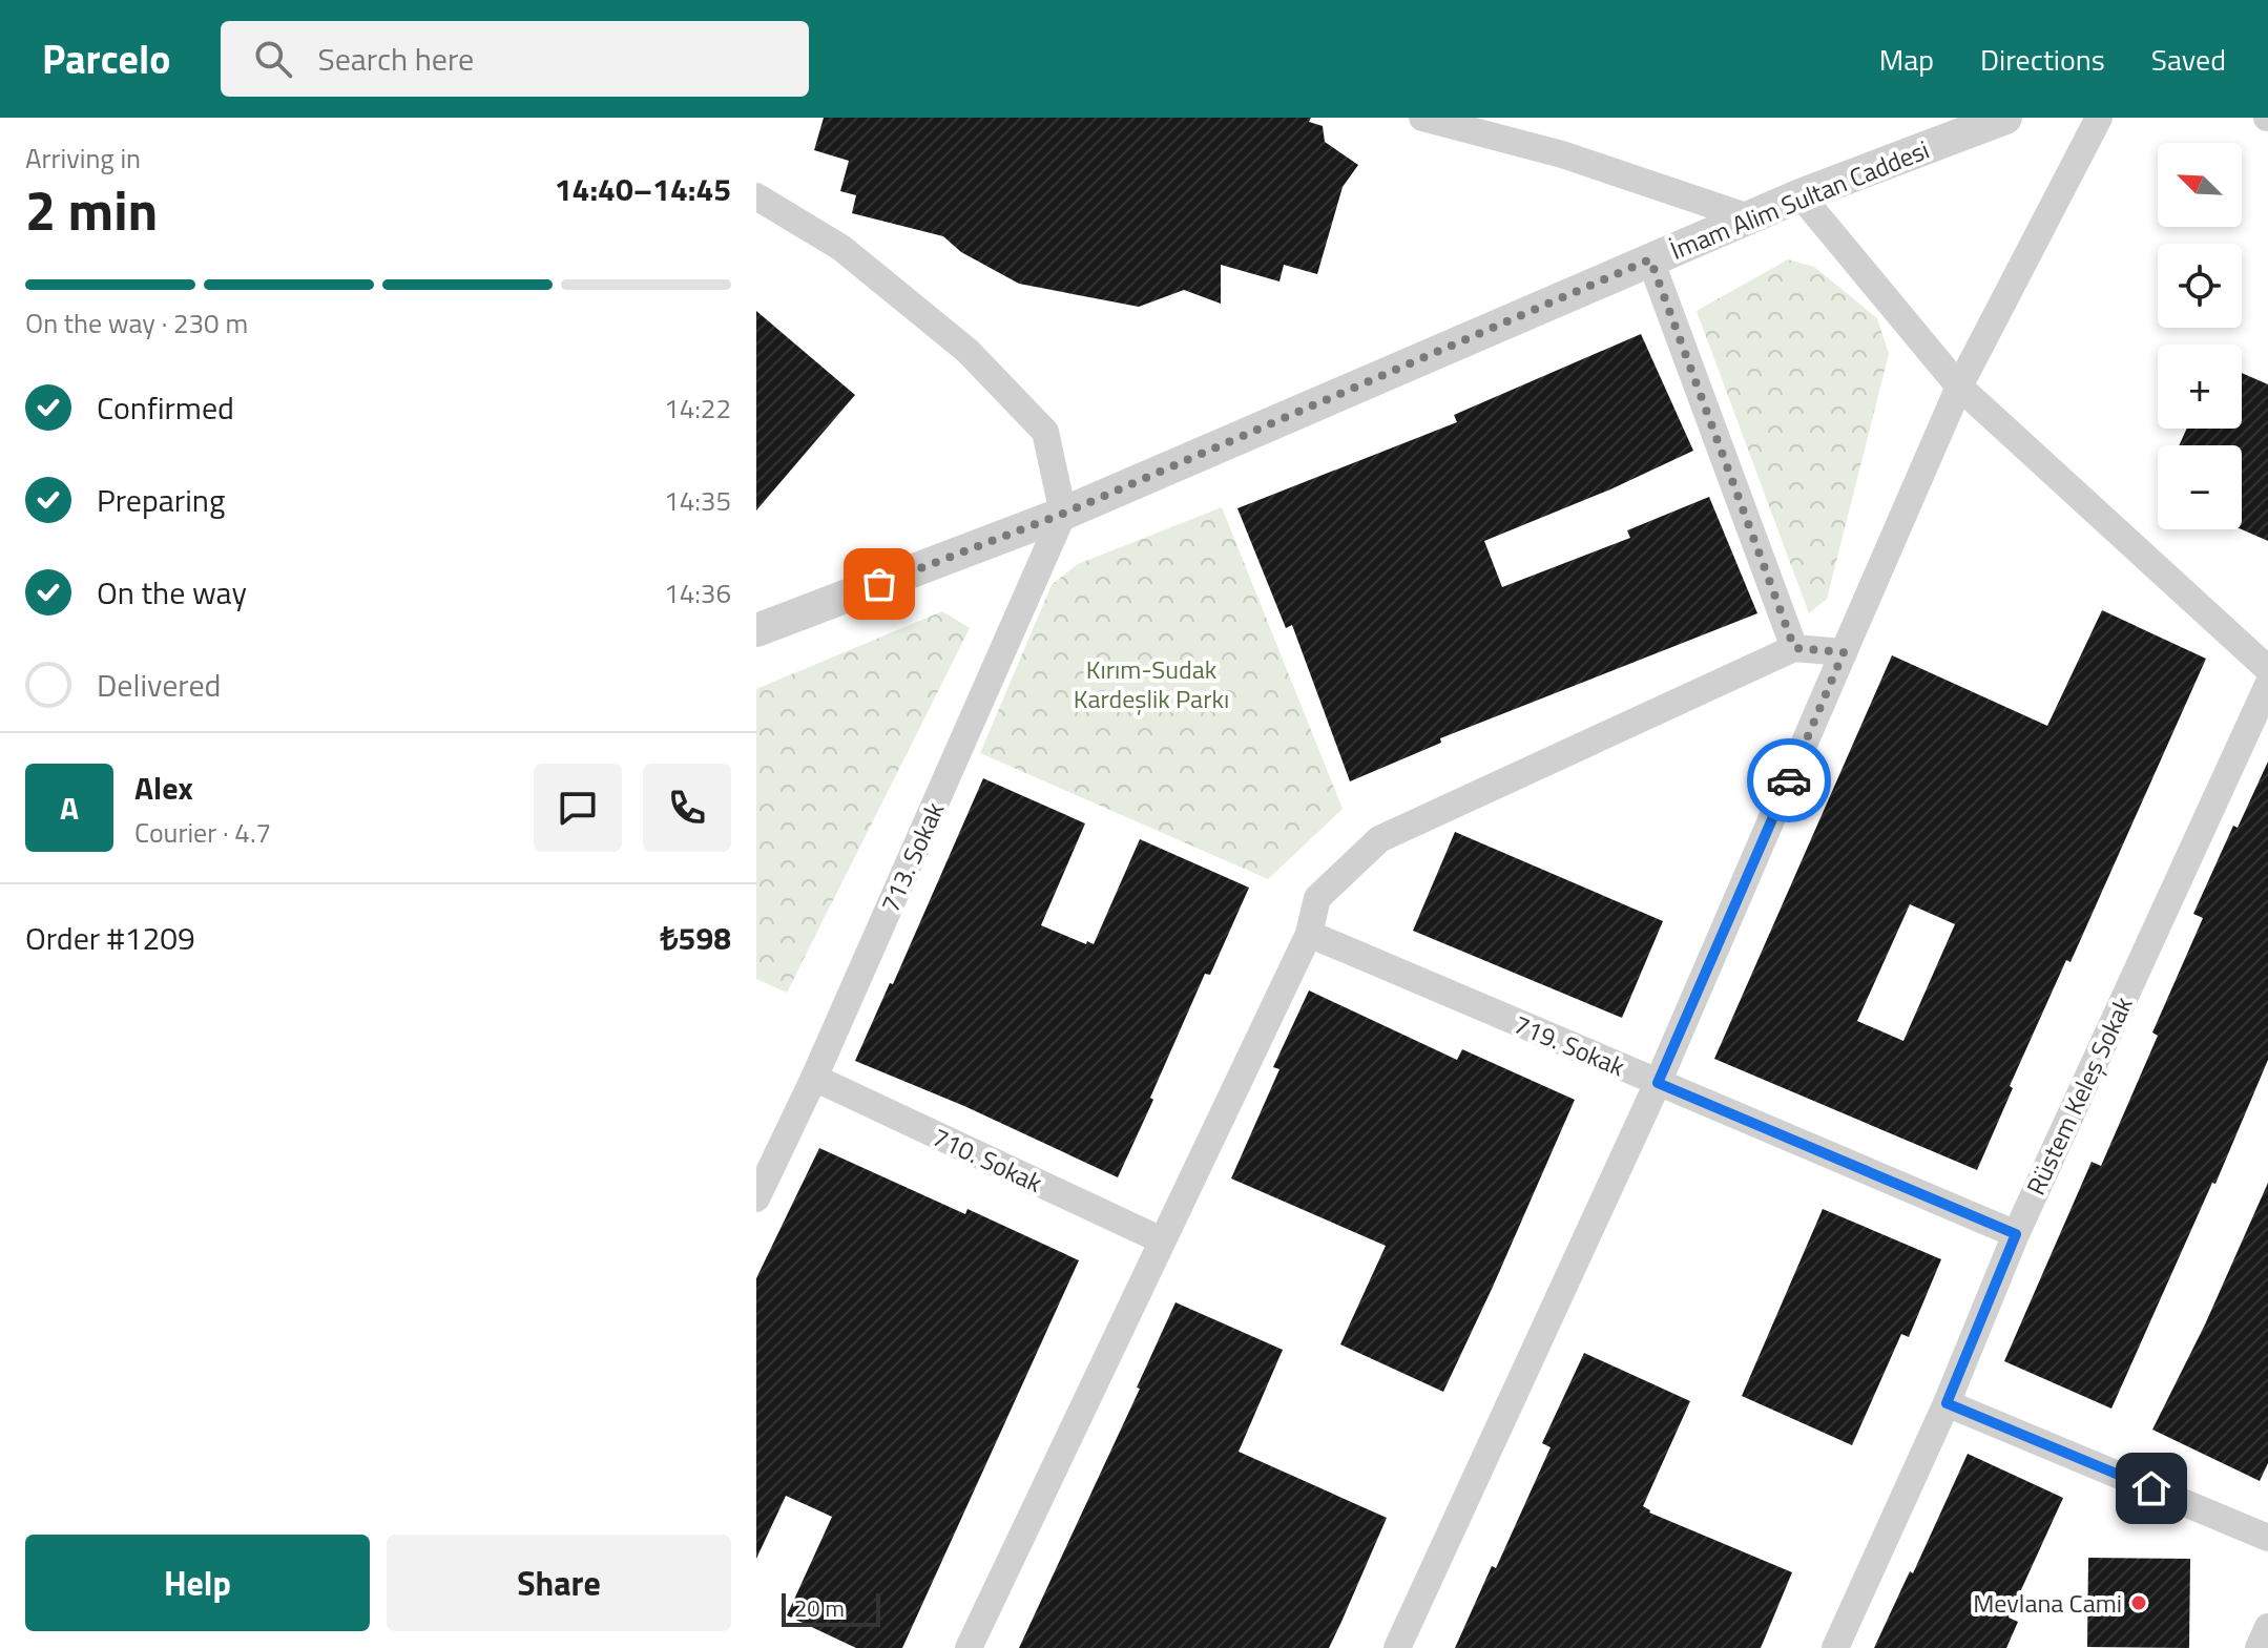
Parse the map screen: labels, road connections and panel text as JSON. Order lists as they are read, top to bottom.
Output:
{
  "streets": {
    "street": [
      "İmam Alim Sultan Caddesi",
      "713. Sokak",
      "719. Sokak",
      "Rüstem Keleş Sokak",
      "710. Sokak"
    ]
  },
  "crossings": [
    ["İmam Alim Sultan Caddesi", "713. Sokak"],
    ["713. Sokak", "710. Sokak"],
    ["719. Sokak", "Rüstem Keleş Sokak"]
  ],
  "parks": ["Kırım-Sudak Kardeşlik Parkı"],
  "places": ["Mevlana Cami"],
  "scale_bar": "20 m",
  "north": "top left",
  "page": {
    "header": "Parcelo",
    "search": "Search here",
    "nav": ["Map", "Directions", "Saved"],
    "heading": ["2 min", "Arriving in", "14:40–14:45"],
    "panel": [
      "Alex",
      "Courier · 4.7",
      "Order #1209",
      "₺598"
    ],
    "map_buttons": ["+", "−"],
    "bar": "On the way · 230 m",
    "list": [
      ["Confirmed", "14:22"],
      ["Preparing", "14:35"],
      ["On the way", "14:36"],
      "Delivered"
    ],
    "round": "A",
    "buttons": ["Help", "Share"],
    "scale": "20 m"
  }
}
